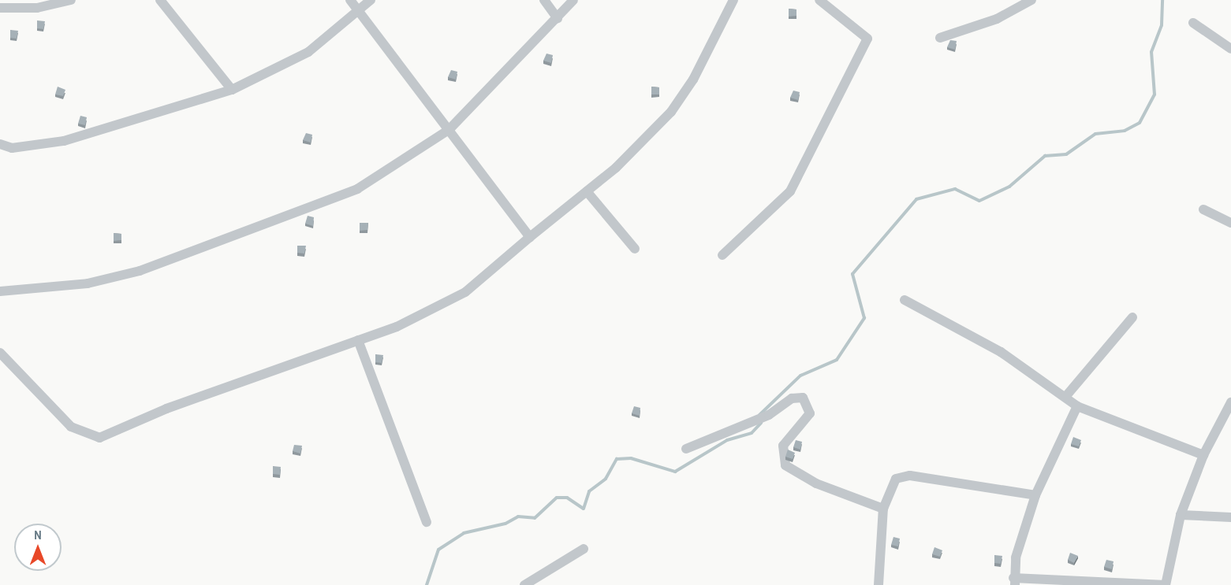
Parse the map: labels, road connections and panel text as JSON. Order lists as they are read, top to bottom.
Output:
{
  "north": "top"
}
